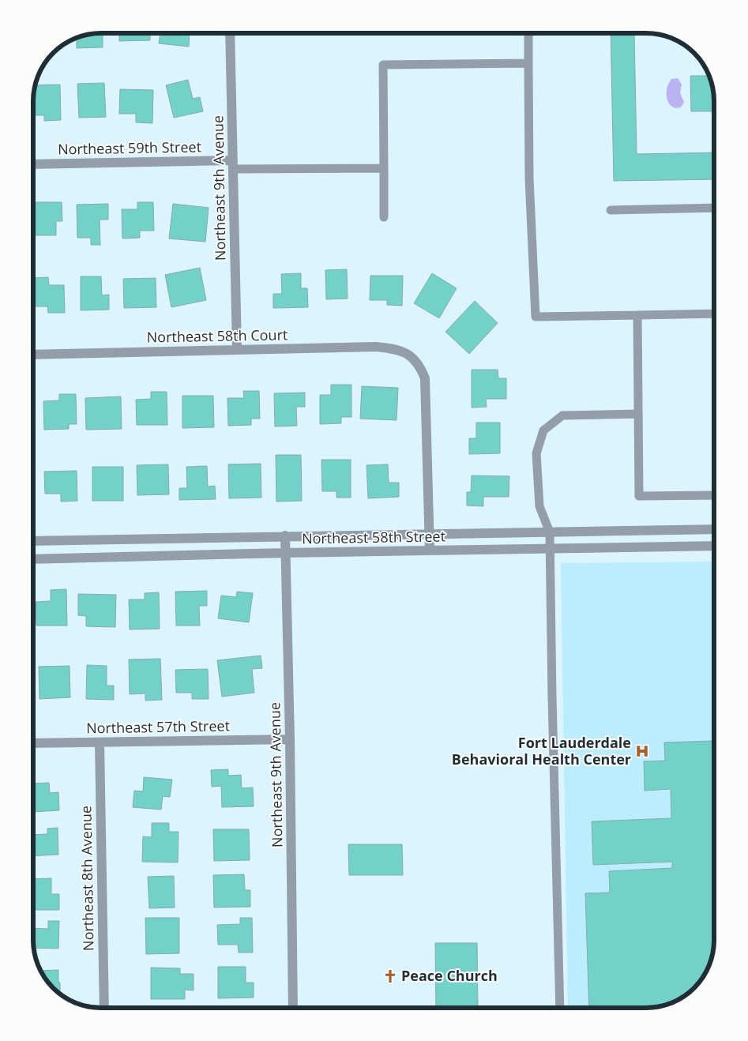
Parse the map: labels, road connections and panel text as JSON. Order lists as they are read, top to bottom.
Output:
{
  "streets": {
    "street": [
      "Northeast 59th Street",
      "Northeast 9th Avenue",
      "Northeast 58th Court",
      "Northeast 58th Street",
      "Northeast 57th Street",
      "Northeast 8th Avenue"
    ]
  },
  "crossings": [
    ["Northeast 59th Street", "Northeast 9th Avenue"],
    ["Northeast 9th Avenue", "Northeast 58th Court"],
    ["Northeast 9th Avenue", "Northeast 58th Street"],
    ["Northeast 9th Avenue", "Northeast 57th Street"],
    ["Northeast 58th Court", "Northeast 58th Street"],
    ["Northeast 57th Street", "Northeast 8th Avenue"]
  ],
  "places": {
    "hospital": ["Fort Lauderdale Behavioral Health Center"],
    "church": ["Peace Church"]
  }
}
